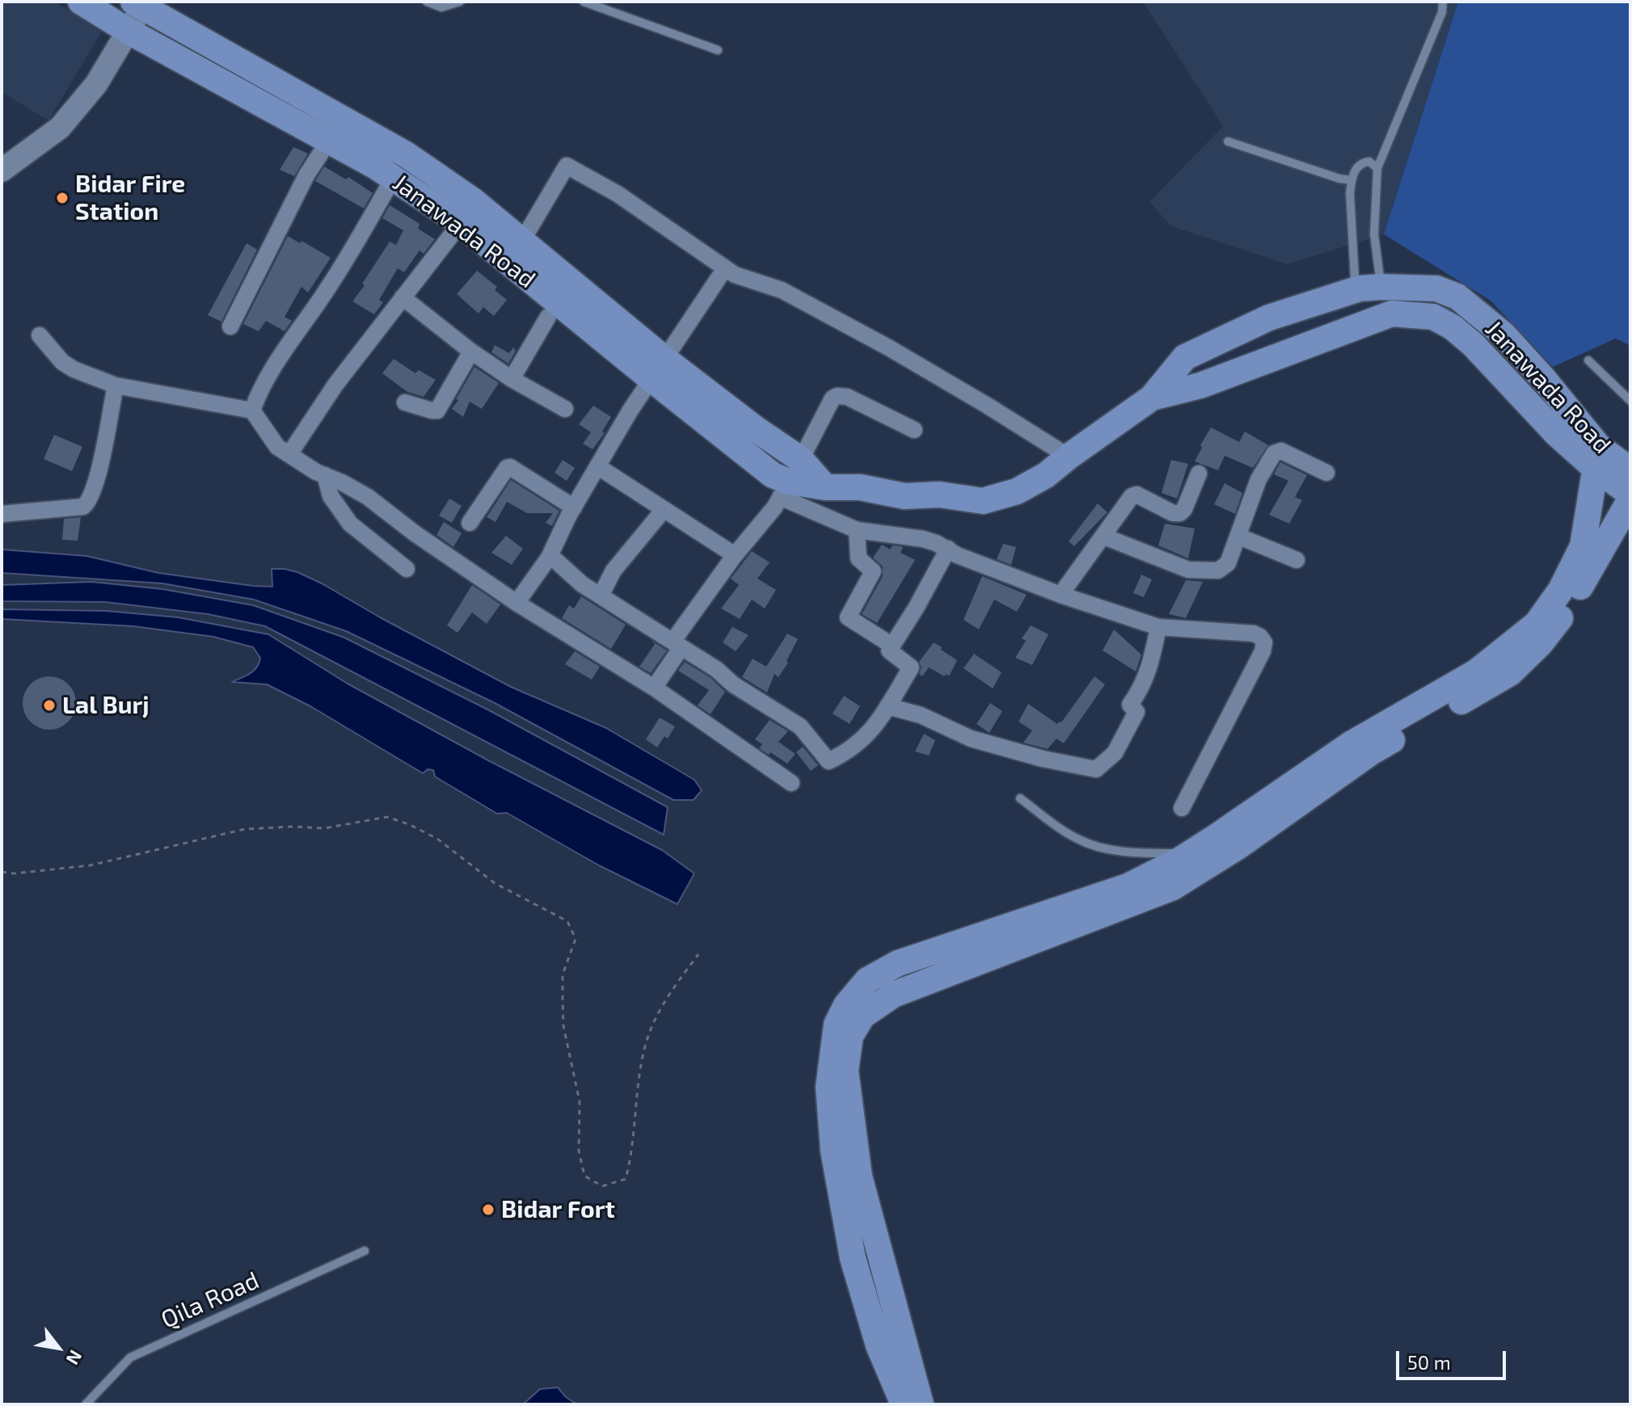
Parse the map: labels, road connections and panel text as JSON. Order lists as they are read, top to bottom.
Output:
{
  "streets": {
    "main road": ["Janawada Road"],
    "lane": ["Qila Road"]
  },
  "places": ["Bidar Fire Station", "Lal Burj", "Bidar Fort"],
  "scale_bar": "50 m",
  "north": "bottom right"
}
